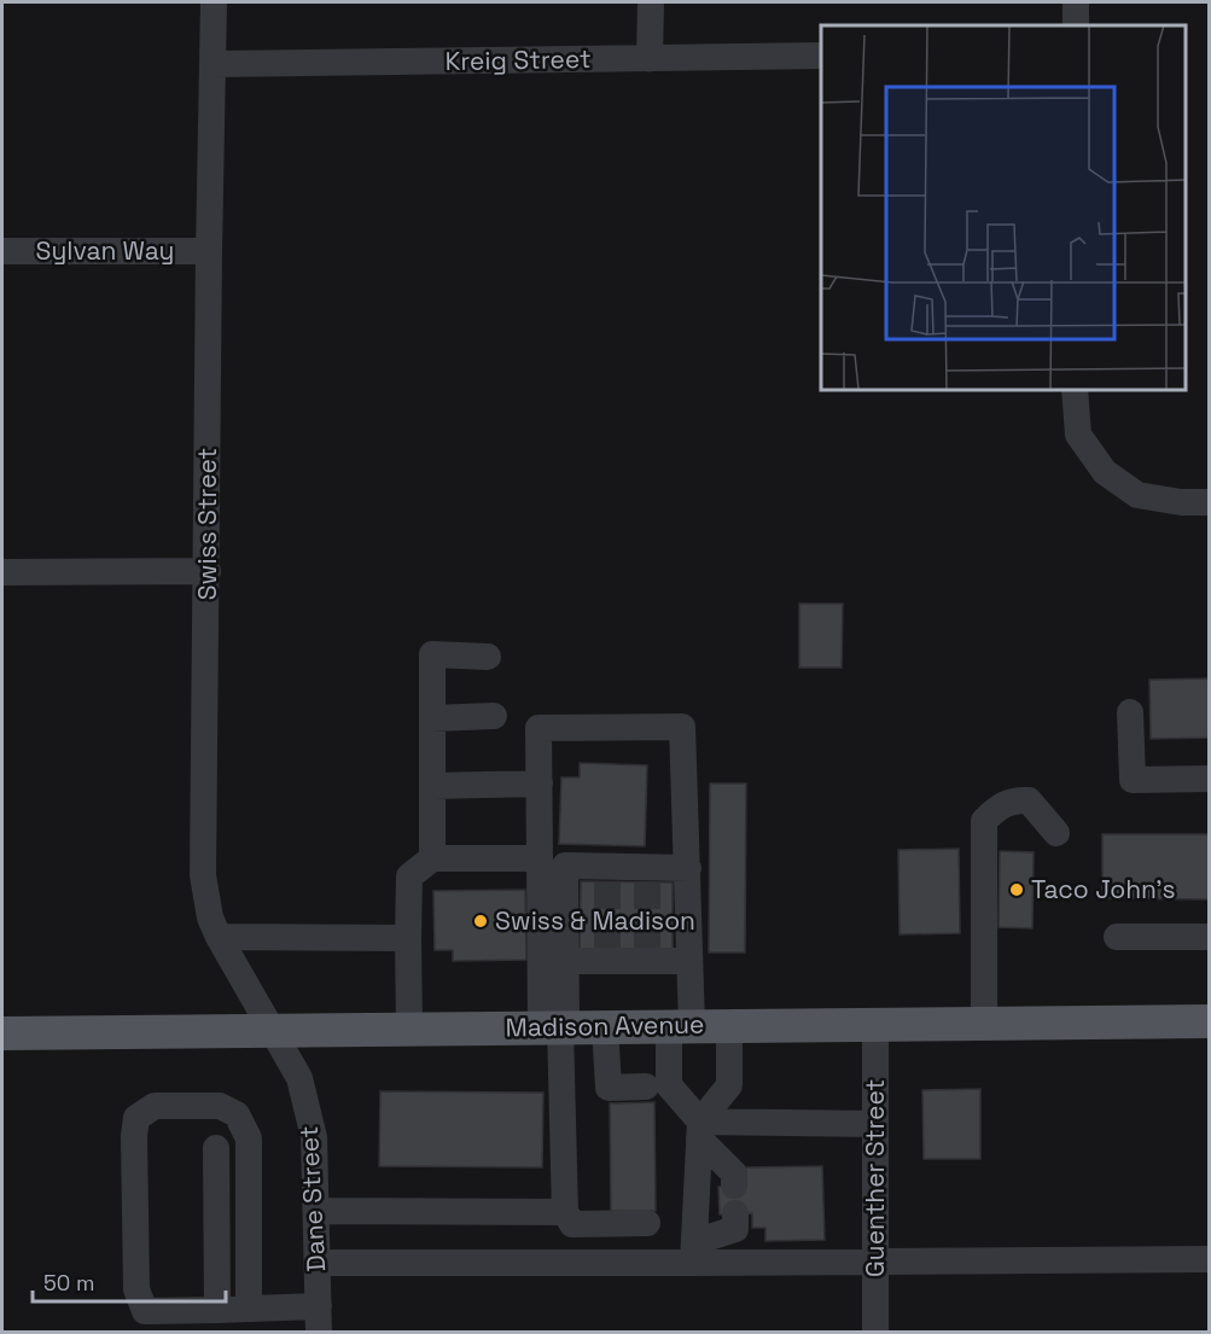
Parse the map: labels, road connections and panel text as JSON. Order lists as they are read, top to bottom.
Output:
{
  "streets": {
    "main road": ["Madison Avenue"],
    "street": [
      "Kreig Street",
      "Sylvan Way",
      "Swiss Street",
      "Guenther Street",
      "Dane Street"
    ]
  },
  "crossings": [
    ["Kreig Street", "Swiss Street"],
    ["Sylvan Way", "Swiss Street"],
    ["Swiss Street", "Madison Avenue"],
    ["Swiss Street", "Dane Street"],
    ["Madison Avenue", "Guenther Street"],
    ["Madison Avenue", "Dane Street"]
  ],
  "places": ["Taco John's", "Swiss & Madison"],
  "scale_bar": "50 m"
}
